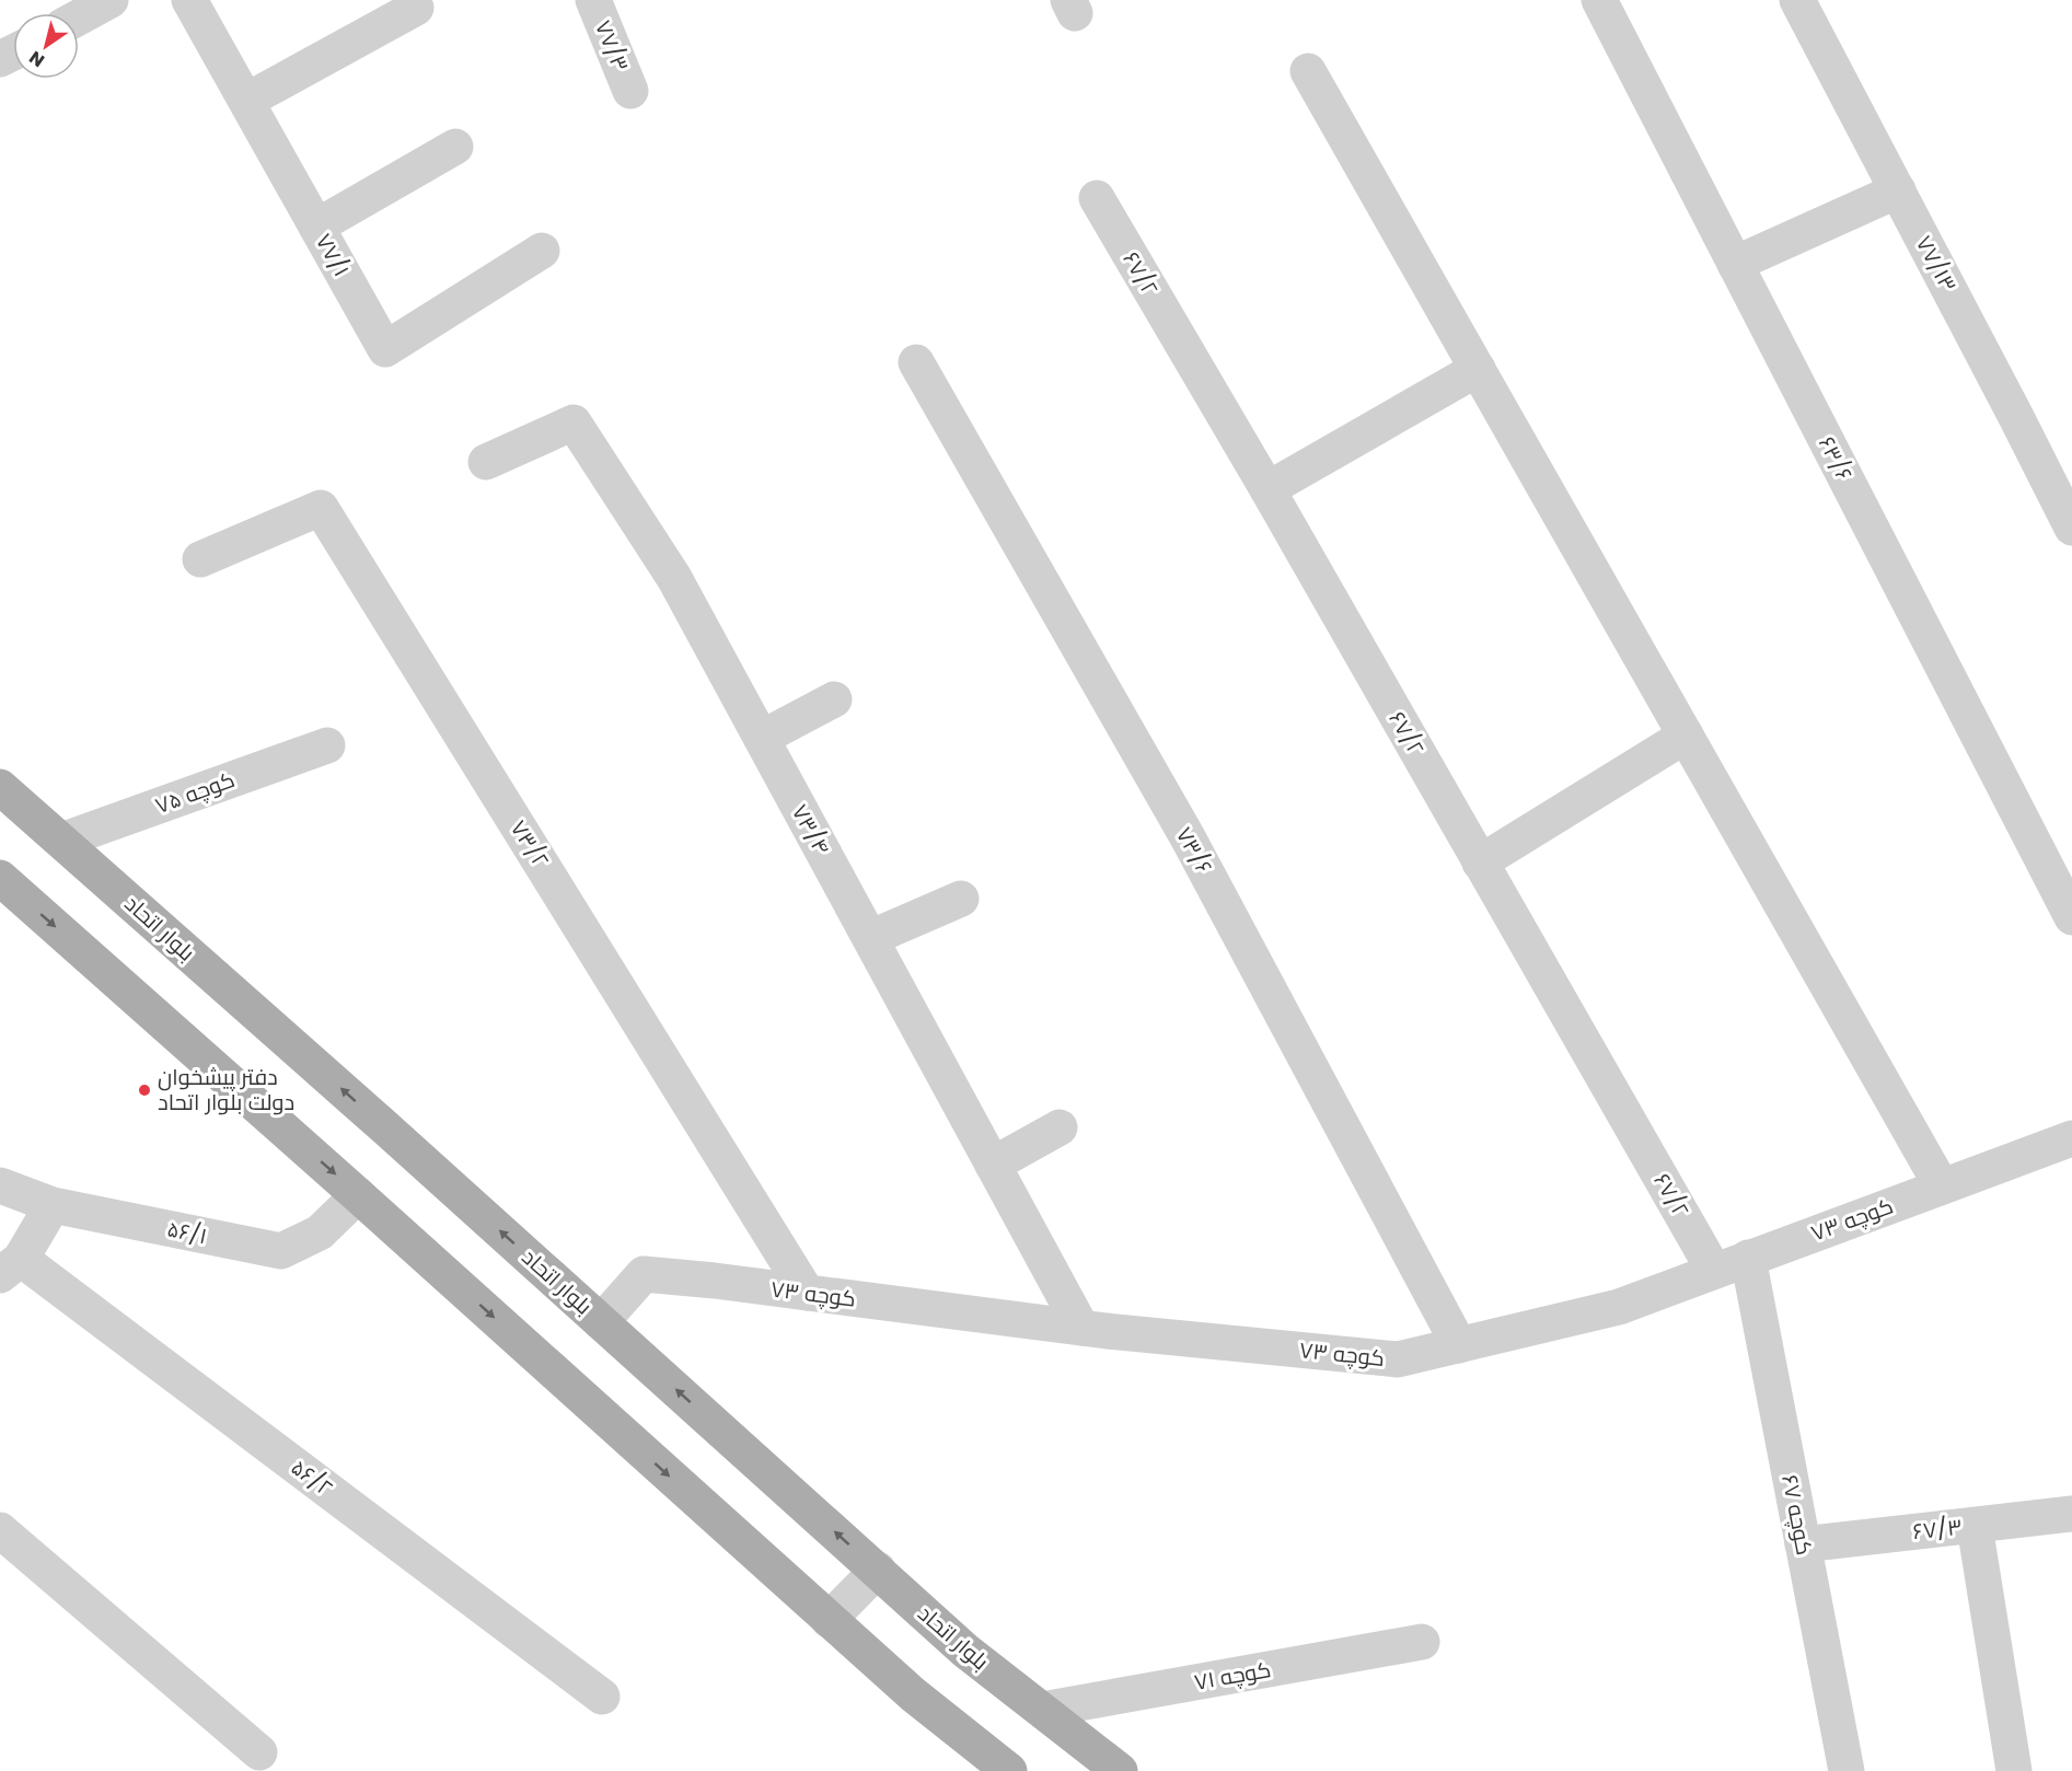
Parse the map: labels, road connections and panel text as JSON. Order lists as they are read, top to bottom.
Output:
{
  "streets": {
    "main road": ["بلوار اتحاد"],
    "street": [
      "۷۷/۳",
      "۷۷/۱",
      "۷۷/۱۳",
      "۶۷/۲",
      "۶۳/۶",
      "کوچه ۷۵",
      "۷۳/۴",
      "۷۳/۲",
      "۷۳/۶",
      "کوچه ۷۳",
      "۵۶/۱",
      "۵۶/۲",
      "کوچه ۶۷",
      "۶۷/۳",
      "کوچه ۷۱"
    ]
  },
  "crossings": [
    ["۶۷/۲", "کوچه ۷۳"],
    ["کوچه ۷۵", "بلوار اتحاد"],
    ["۷۳/۴", "کوچه ۷۳"],
    ["۷۳/۲", "کوچه ۷۳"],
    ["۷۳/۶", "کوچه ۷۳"],
    ["بلوار اتحاد", "کوچه ۷۳"],
    ["بلوار اتحاد", "کوچه ۷۱"],
    ["کوچه ۷۳", "کوچه ۶۷"],
    ["کوچه ۶۷", "۶۷/۳"]
  ],
  "places": ["دفتر پیشخوان دولت بلوار اتحاد"],
  "north": "bottom left"
}
